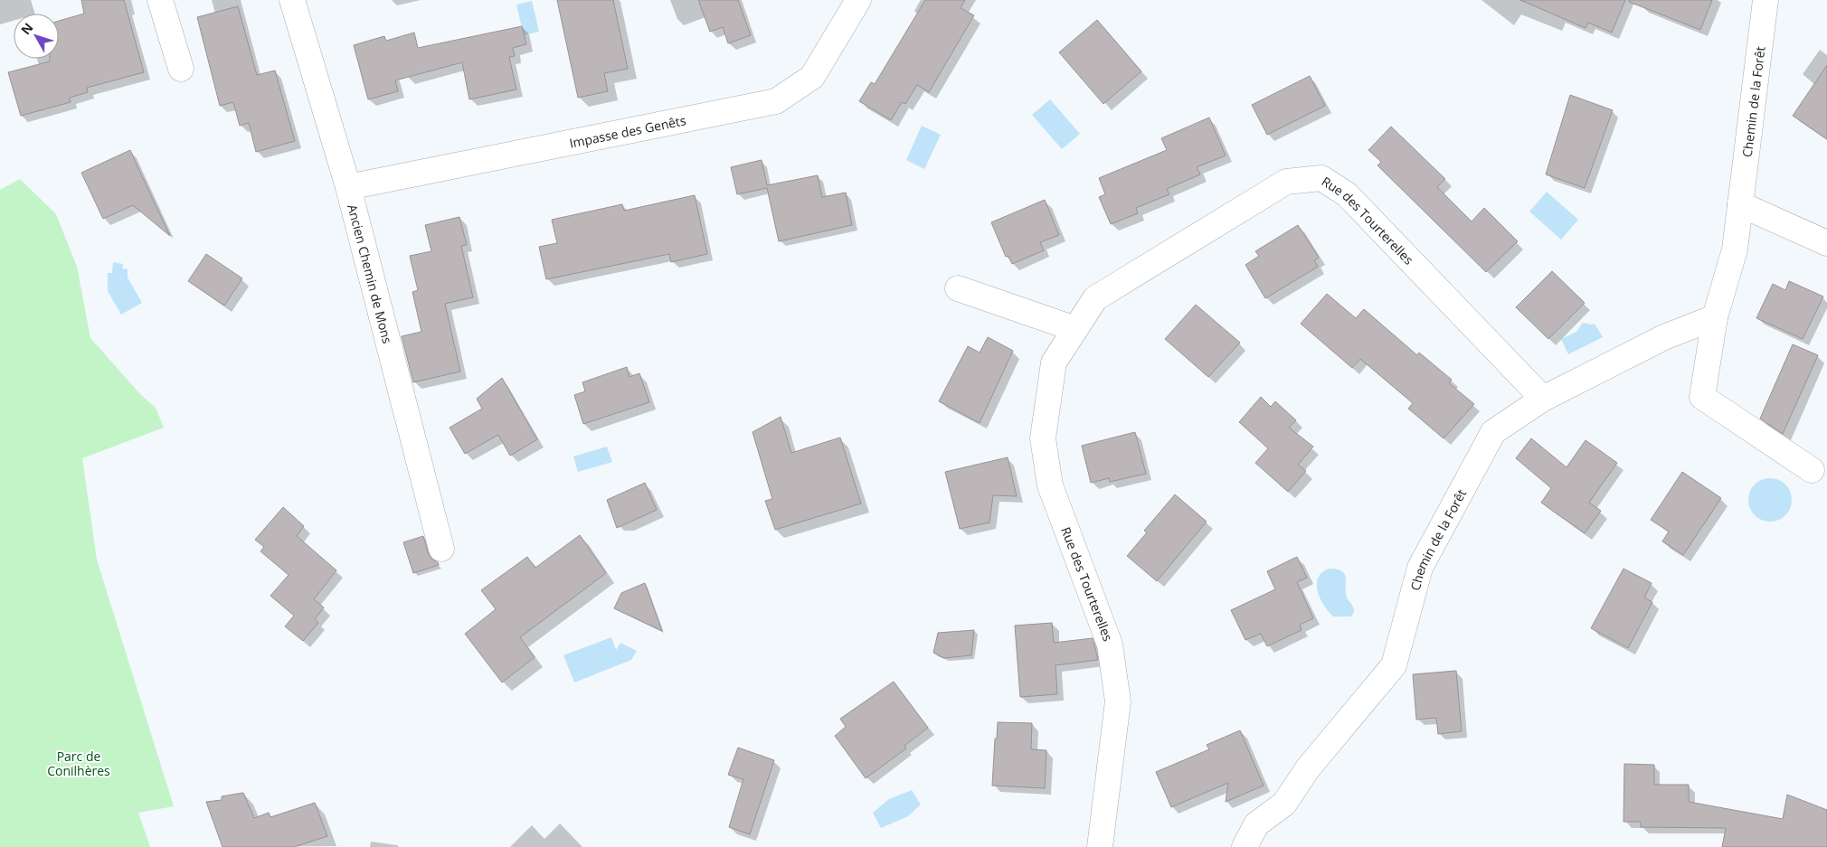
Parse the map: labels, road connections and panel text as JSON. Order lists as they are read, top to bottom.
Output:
{
  "streets": {
    "street": [
      "Chemin de la Forêt",
      "Impasse des Genêts",
      "Rue des Tourterelles",
      "Ancien Chemin de Mons"
    ]
  },
  "crossings": [
    ["Chemin de la Forêt", "Rue des Tourterelles"],
    ["Impasse des Genêts", "Ancien Chemin de Mons"]
  ],
  "parks": ["Parc de Conilhères"],
  "north": "top left"
}
